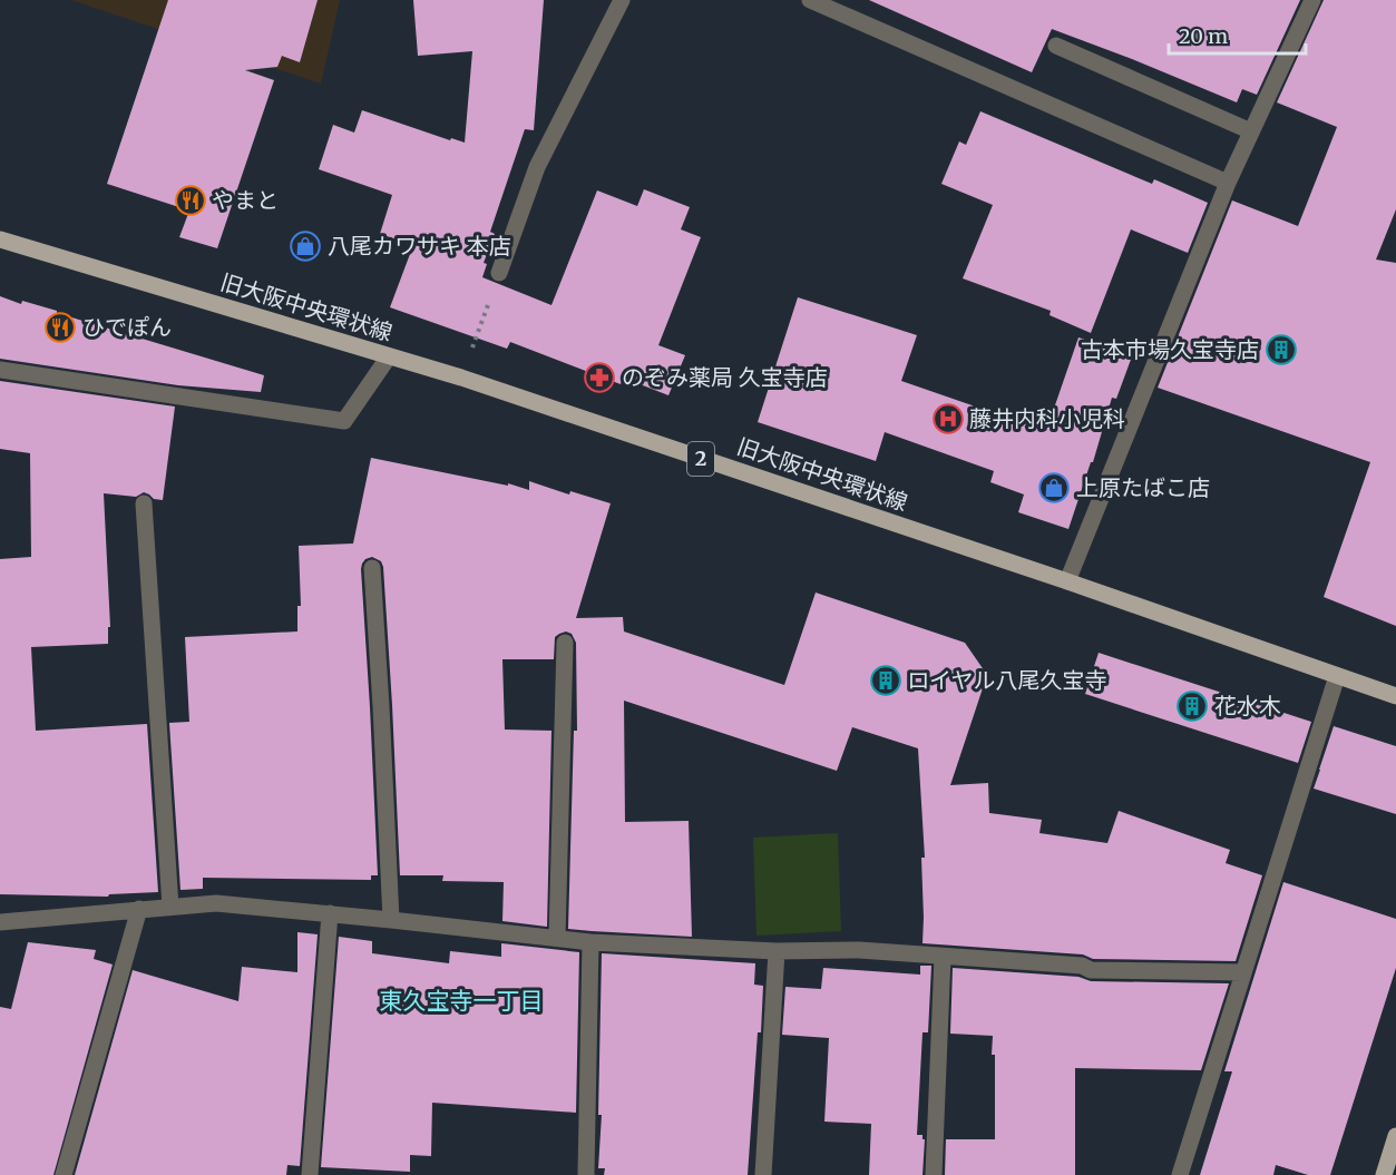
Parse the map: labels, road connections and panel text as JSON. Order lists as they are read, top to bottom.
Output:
{
  "streets": {
    "main road": ["旧大阪中央環状線", "2"]
  },
  "districts": ["東久宝寺一丁目"],
  "places": {
    "restaurant": ["やまと", "ひでぽん"],
    "shop": ["八尾カワサキ 本店", "上原たばこ店"],
    "building": ["古本市場久宝寺店", "ロイヤル八尾久宝寺", "花水木"],
    "pharmacy": ["のぞみ薬局 久宝寺店"],
    "hospital": ["藤井内科小児科"]
  },
  "scale_bar": "20 m"
}
